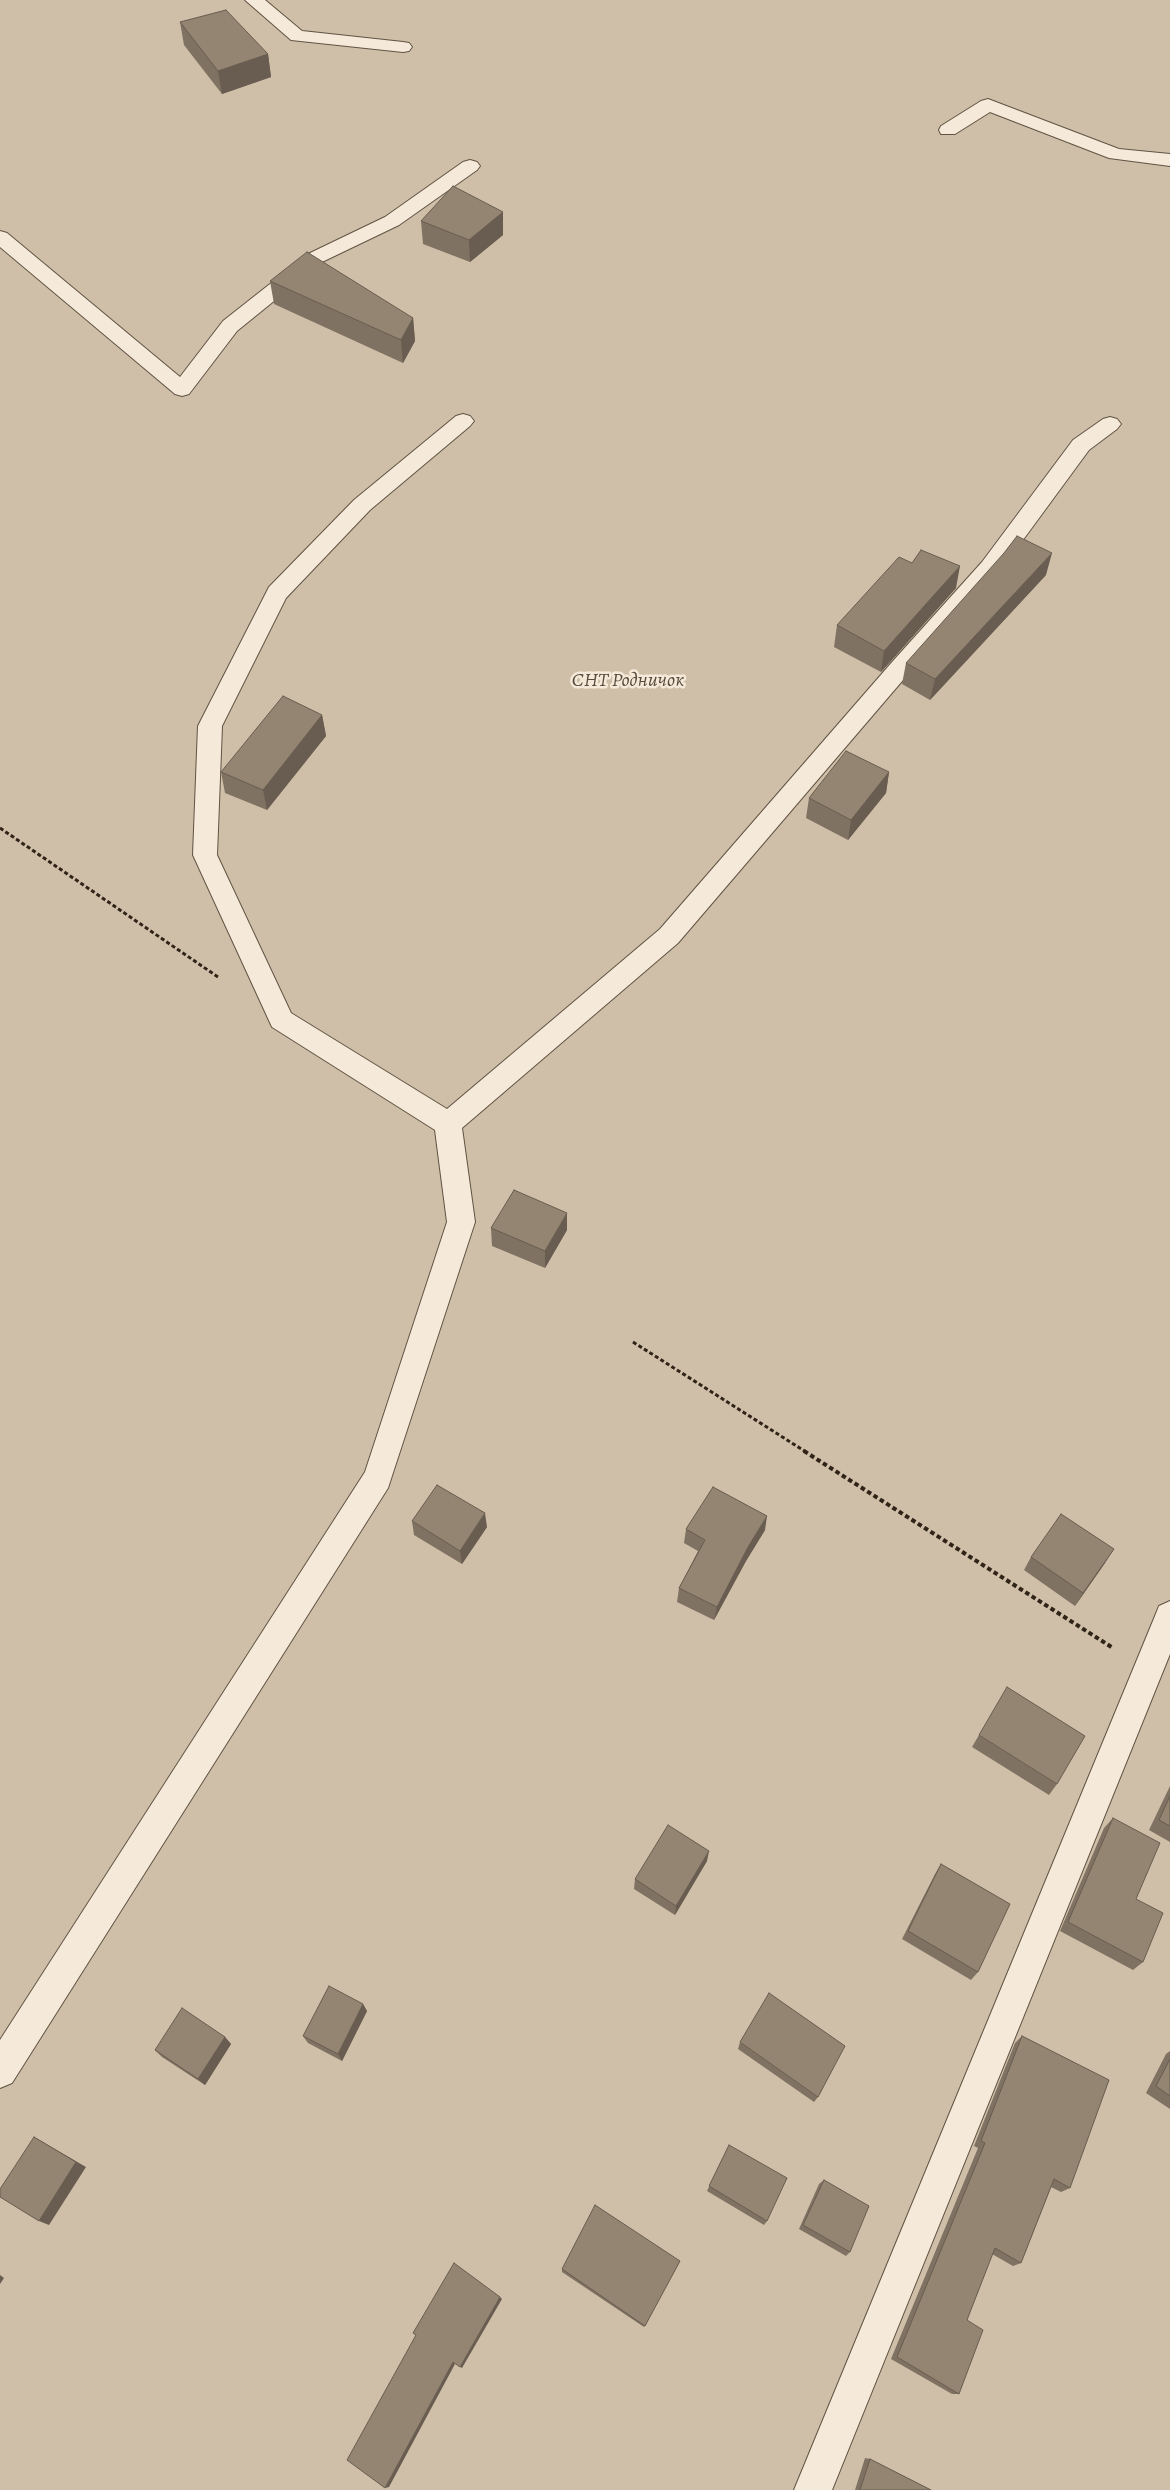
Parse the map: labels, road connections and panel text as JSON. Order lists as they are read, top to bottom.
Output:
{
  "parks": ["СНТ Родничок"]
}
